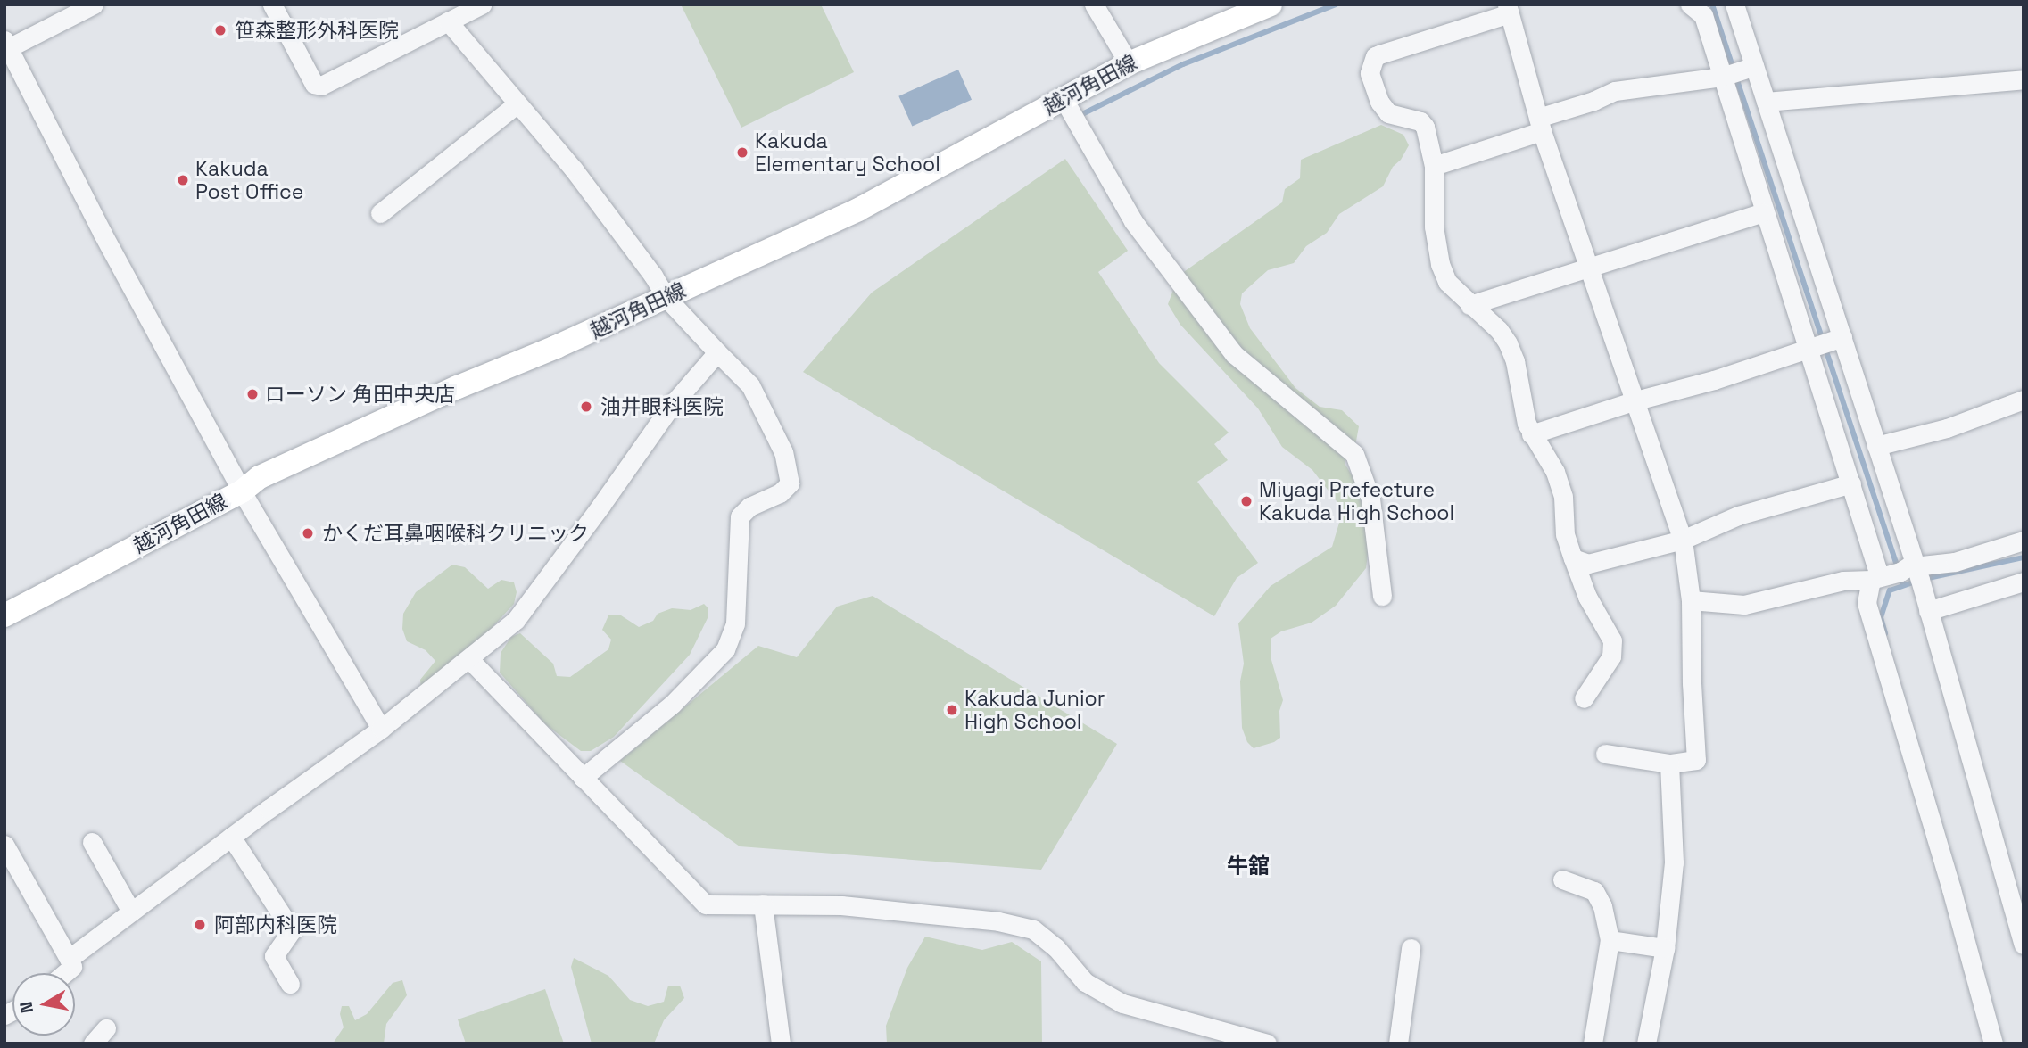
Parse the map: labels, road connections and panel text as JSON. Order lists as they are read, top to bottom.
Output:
{
  "streets": {
    "main road": ["越河角田線"]
  },
  "districts": ["牛舘"],
  "places": [
    "笹森整形外科医院",
    "Kakuda Elementary School",
    "Kakuda Post Office",
    "ローソン 角田中央店",
    "油井眼科医院",
    "Miyagi Prefecture Kakuda High School",
    "かくだ耳鼻咽喉科クリニック",
    "Kakuda Junior High School",
    "阿部内科医院"
  ],
  "north": "left"
}
